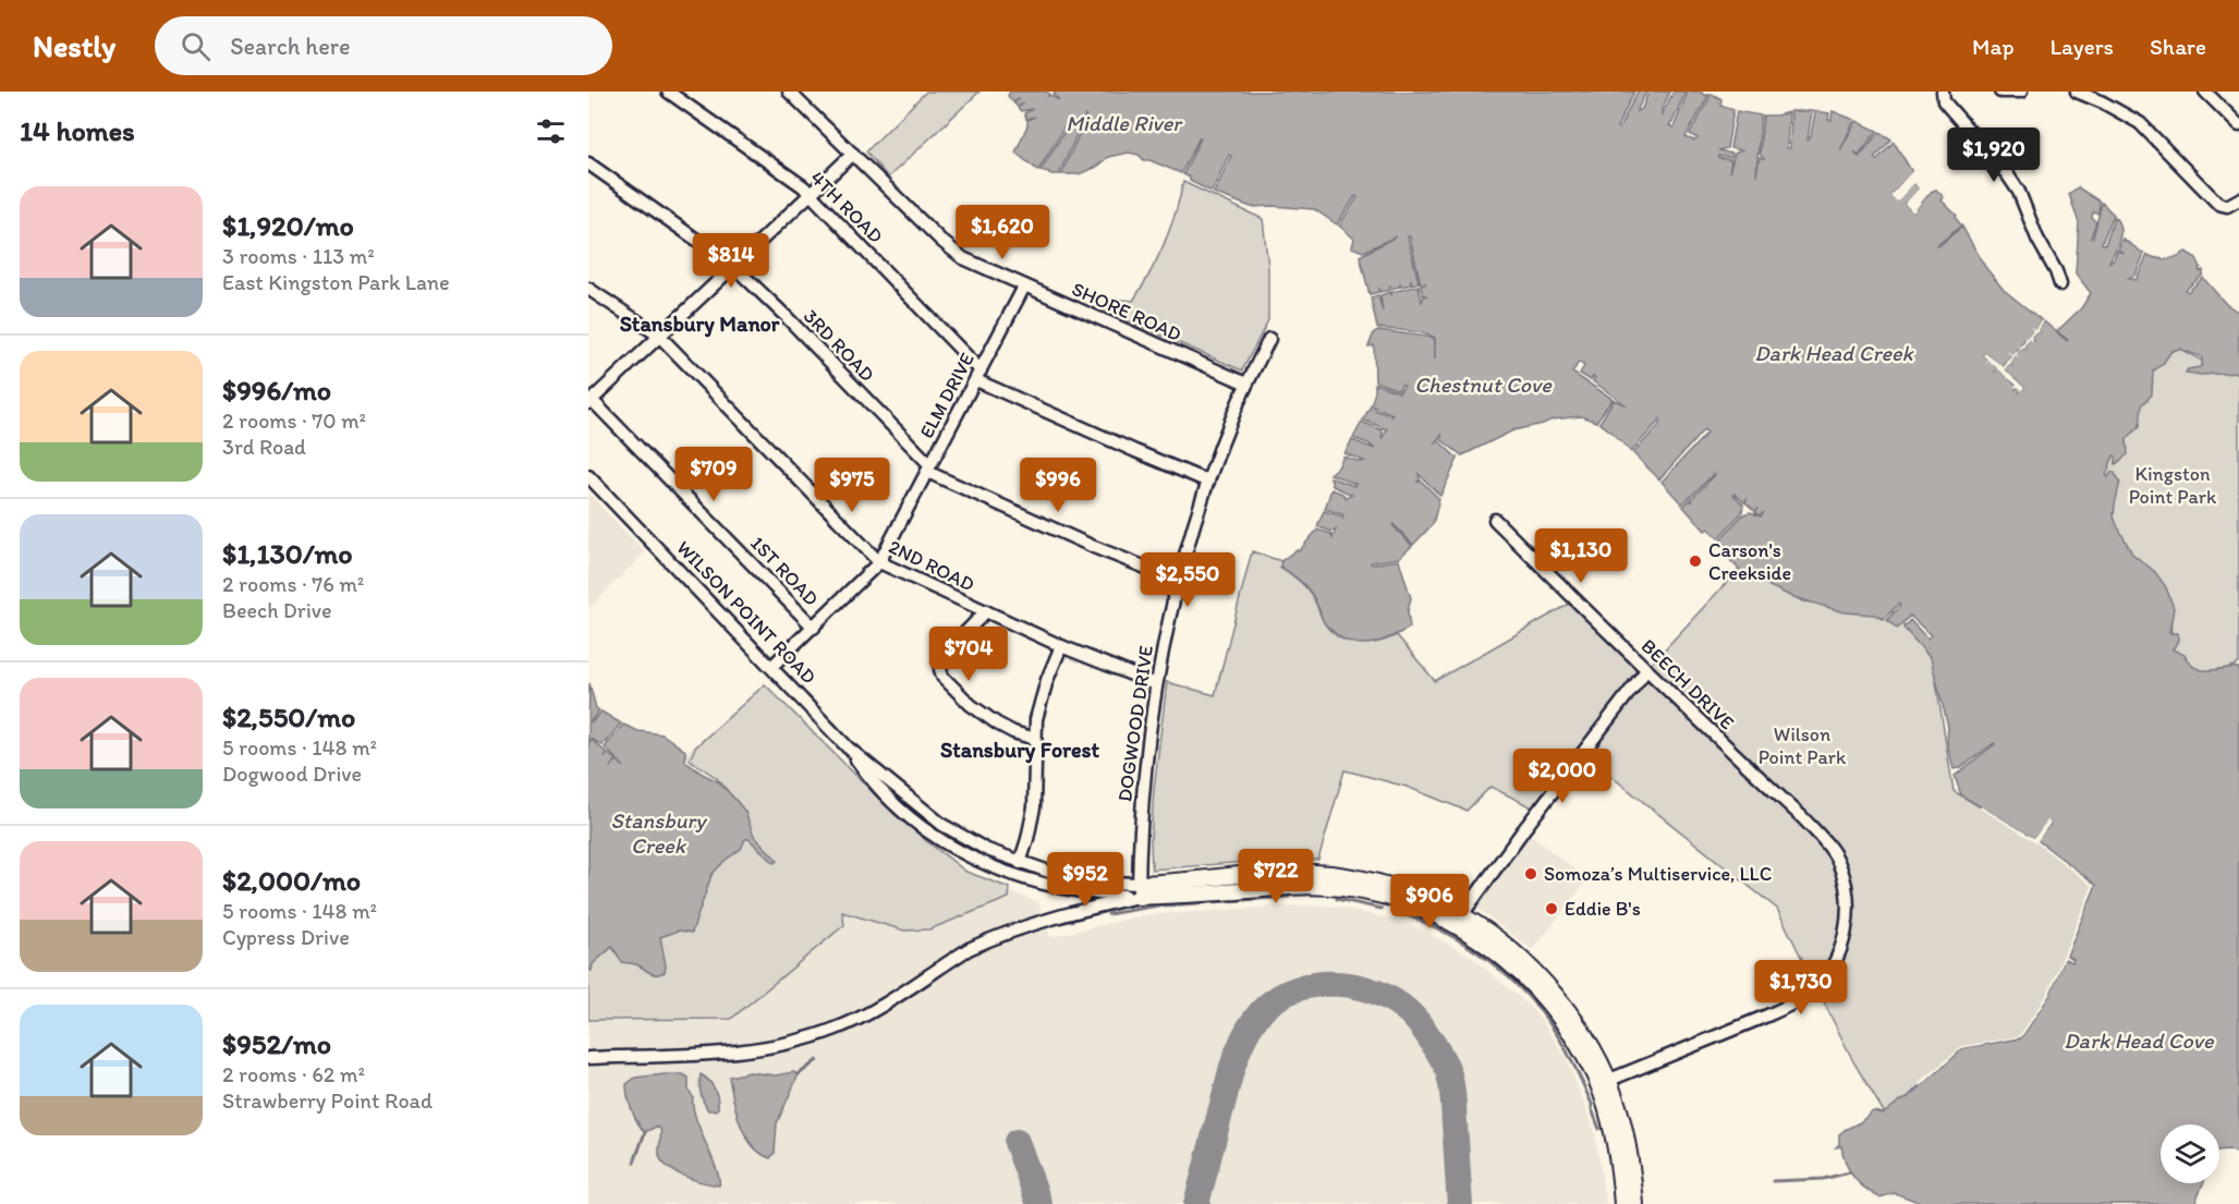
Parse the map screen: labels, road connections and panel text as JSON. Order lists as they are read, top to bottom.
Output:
{
  "streets": {
    "street": [
      "4TH ROAD",
      "SHORE ROAD",
      "3RD ROAD",
      "ELM DRIVE",
      "2ND ROAD",
      "1ST ROAD",
      "WILSON POINT ROAD",
      "BEECH DRIVE",
      "DOGWOOD DRIVE"
    ]
  },
  "crossings": [
    ["4TH ROAD", "ELM DRIVE"],
    ["4TH ROAD", "DOGWOOD DRIVE"],
    ["SHORE ROAD", "ELM DRIVE"],
    ["SHORE ROAD", "DOGWOOD DRIVE"],
    ["3RD ROAD", "ELM DRIVE"],
    ["3RD ROAD", "DOGWOOD DRIVE"],
    ["ELM DRIVE", "2ND ROAD"],
    ["ELM DRIVE", "1ST ROAD"],
    ["ELM DRIVE", "WILSON POINT ROAD"],
    ["2ND ROAD", "DOGWOOD DRIVE"],
    ["WILSON POINT ROAD", "BEECH DRIVE"],
    ["WILSON POINT ROAD", "DOGWOOD DRIVE"]
  ],
  "districts": ["Stansbury Manor", "Stansbury Forest"],
  "water": [
    "Middle River",
    "Dark Head Creek",
    "Chestnut Cove",
    "Stansbury Creek",
    "Dark Head Cove"
  ],
  "parks": ["Kingston Point Park", "Wilson Point Park"],
  "places": ["Carson's Creekside", "Somoza’s Multiservice, LLC", "Eddie B's"],
  "page": {
    "header": "Nestly",
    "search": "Search here",
    "nav": ["Map", "Layers", "Share"],
    "heading": "14 homes",
    "price": [
      "$1,920",
      "$1,620",
      "$814",
      "$709",
      "$975",
      "$996",
      "$1,130",
      "$2,550",
      "$704",
      "$2,000",
      "$722",
      "$952",
      "$906",
      "$1,730"
    ],
    "list": [
      {
        "name": "$1,920/mo",
        "note": "3 rooms · 113 m² · East Kingston Park Lane"
      },
      {
        "name": "$996/mo",
        "note": "2 rooms · 70 m² · 3rd Road"
      },
      {
        "name": "$1,130/mo",
        "note": "2 rooms · 76 m² · Beech Drive"
      },
      {
        "name": "$2,550/mo",
        "note": "5 rooms · 148 m² · Dogwood Drive"
      },
      {
        "name": "$2,000/mo",
        "note": "5 rooms · 148 m² · Cypress Drive"
      },
      {
        "name": "$952/mo",
        "note": "2 rooms · 62 m² · Strawberry Point Road"
      }
    ]
  }
}
